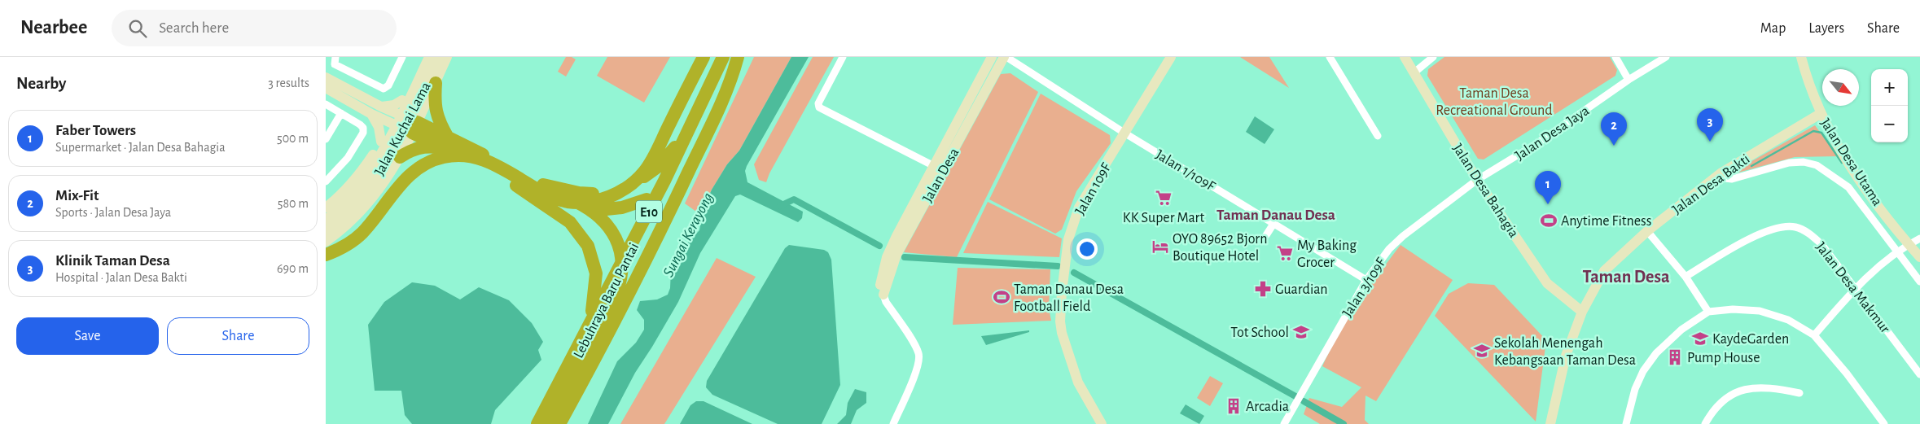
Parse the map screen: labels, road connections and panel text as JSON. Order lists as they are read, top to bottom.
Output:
{
  "streets": {
    "highway": ["E10", "Lebuhraya Baru Pantai"],
    "main road": [
      "Jalan Kuchai Lama",
      "Jalan Desa Utama",
      "Jalan Desa",
      "Jalan Desa Bakti",
      "Jalan 109F",
      "Jalan Desa Bahagia"
    ],
    "street": [
      "Jalan Desa Jaya",
      "Jalan 1/109F",
      "Jalan 3/109F",
      "Jalan Desa Makmur"
    ]
  },
  "crossings": [
    ["Jalan Desa Jaya", "Jalan Desa Bahagia"],
    ["Jalan Desa Jaya", "Jalan 3/109F"],
    ["Jalan Desa Utama", "Jalan Desa Bakti"],
    ["Jalan 1/109F", "Jalan Desa"],
    ["Jalan 1/109F", "Jalan 109F"],
    ["Jalan 1/109F", "Jalan 3/109F"],
    ["Jalan Desa Bakti", "Jalan Desa Bahagia"],
    ["Jalan Desa Bahagia", "Jalan 3/109F"],
    ["E10", "Lebuhraya Baru Pantai"]
  ],
  "districts": ["Taman Danau Desa", "Taman Desa"],
  "water": ["Sungai Kerayong"],
  "parks": ["Taman Desa Recreational Ground"],
  "places": {
    "supermarket": ["KK Super Mart", "My Baking Grocer"],
    "sports": ["Anytime Fitness", "Taman Danau Desa Football Field"],
    "hotel": ["OYO 89652 Bjorn Boutique Hotel"],
    "pharmacy": ["Guardian"],
    "school or university": ["Tot School", "KaydeGarden", "Sekolah Menengah Kebangsaan Taman Desa"],
    "building": ["Pump House", "Arcadia"]
  },
  "north": "bottom right",
  "page": {
    "header": "Nearbee",
    "search": "Search here",
    "nav": ["Map", "Layers", "Share"],
    "heading": ["Nearby", "3 results"],
    "map_buttons": ["+", "−"],
    "pins": ["3", "2", "1"],
    "list": [
      {
        "mark": "1",
        "name": "Faber Towers",
        "note": "Supermarket · Jalan Desa Bahagia",
        "value": "500 m"
      },
      {
        "mark": "2",
        "name": "Mix-Fit",
        "note": "Sports · Jalan Desa Jaya",
        "value": "580 m"
      },
      {
        "mark": "3",
        "name": "Klinik Taman Desa",
        "note": "Hospital · Jalan Desa Bakti",
        "value": "690 m"
      }
    ],
    "buttons": ["Save", "Share"]
  }
}
